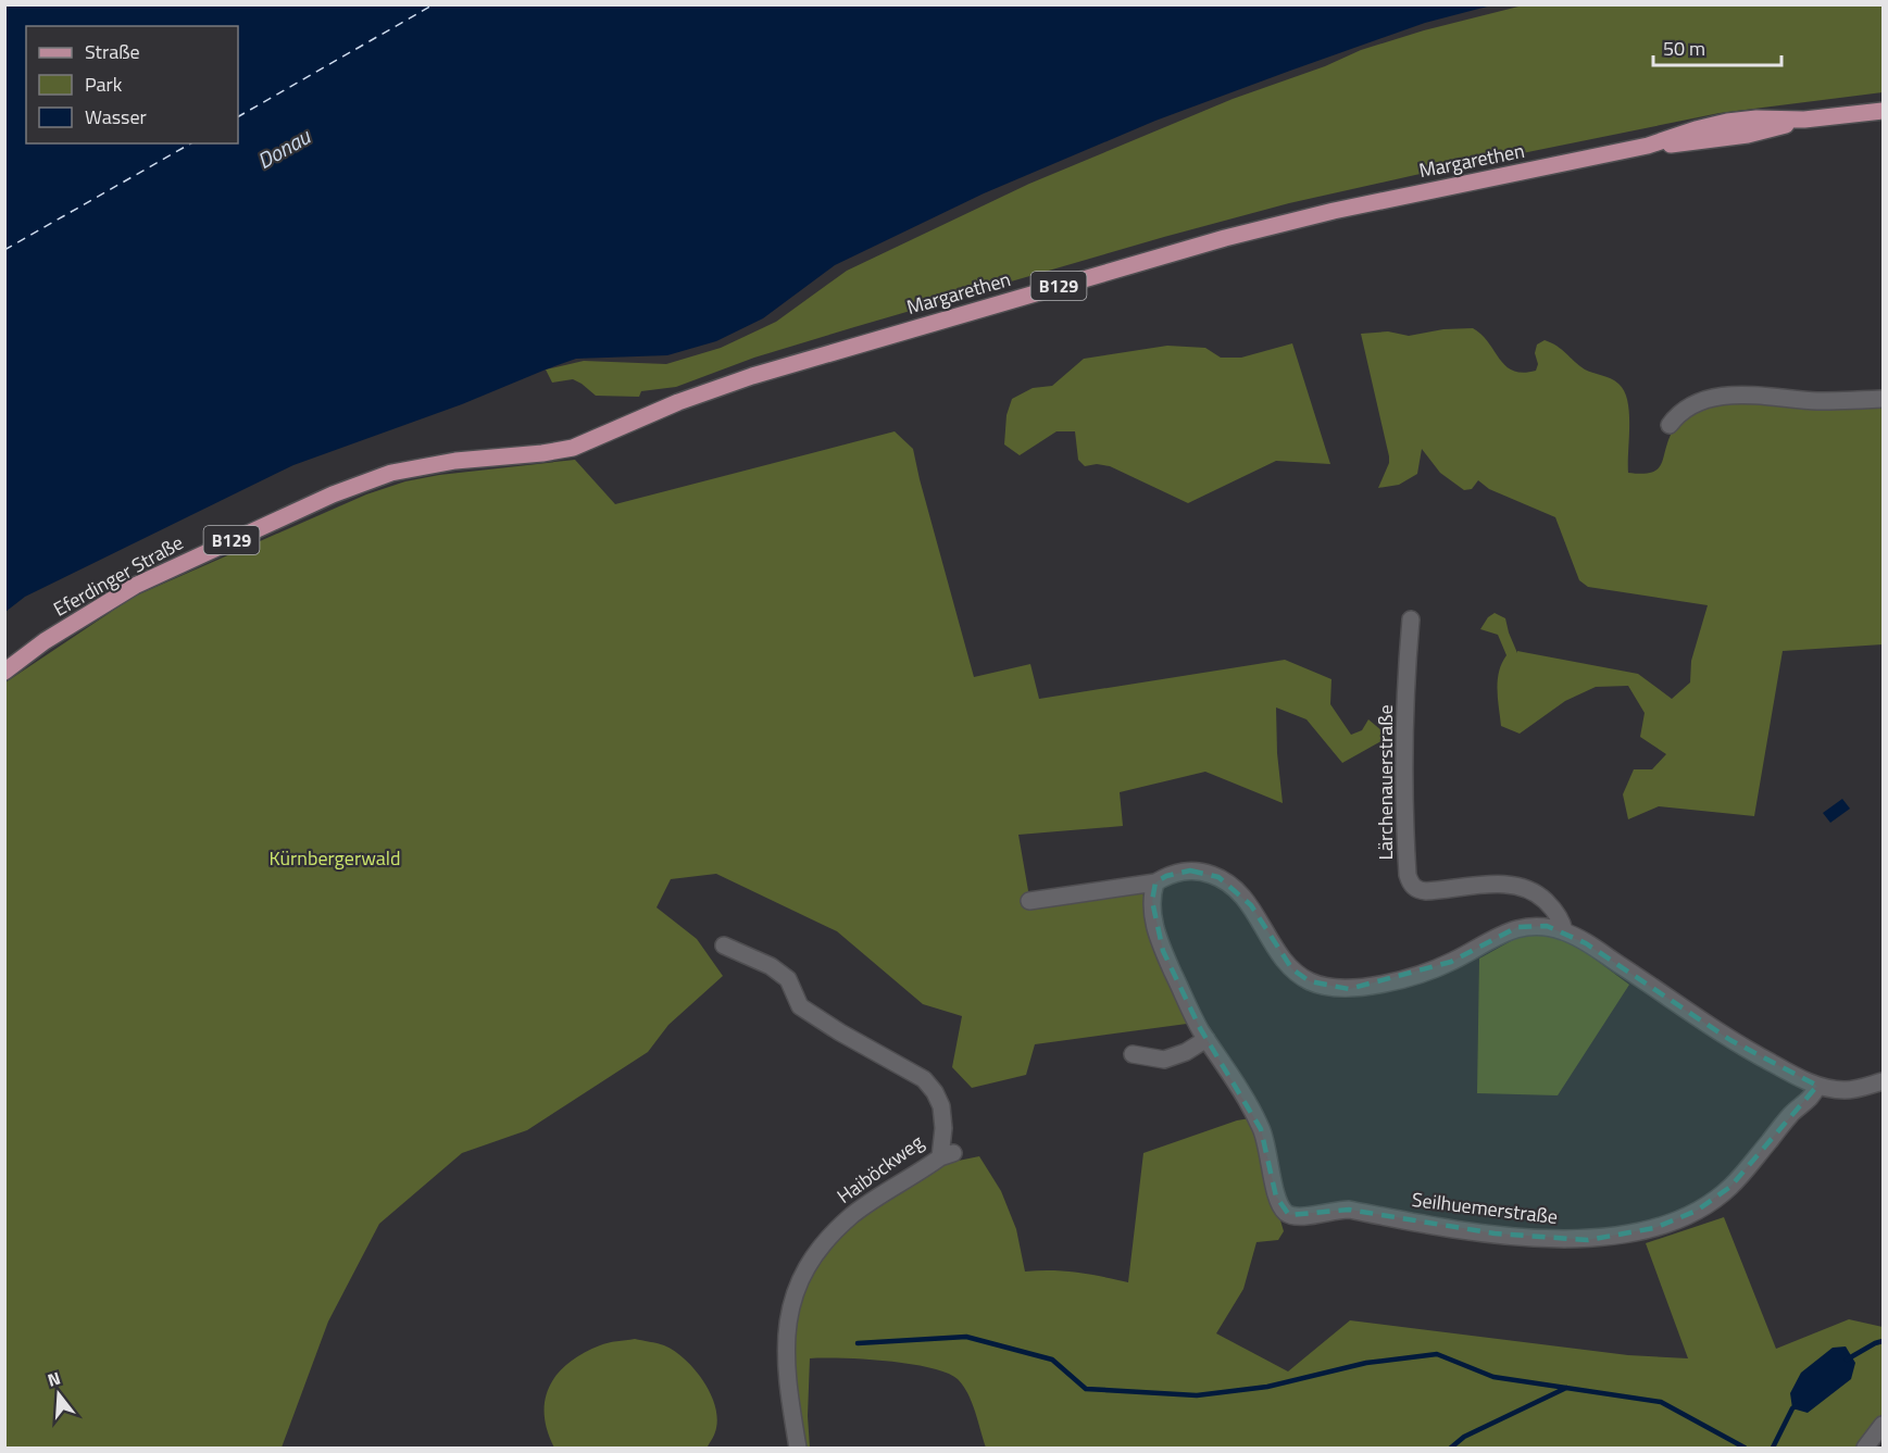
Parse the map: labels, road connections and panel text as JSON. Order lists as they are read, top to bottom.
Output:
{
  "streets": {
    "main road": ["Margarethen", "B129", "Eferdinger Straße"],
    "street": ["Lärchenauerstraße", "Haiböckweg", "Seilhuemerstraße"]
  },
  "crossings": [
    ["Margarethen", "Eferdinger Straße"],
    ["Lärchenauerstraße", "Seilhuemerstraße"]
  ],
  "water": ["Donau"],
  "parks": ["Kürnbergerwald"],
  "legend": ["Straße", "Park", "Wasser"],
  "scale_bar": "50 m",
  "north": "top"
}
